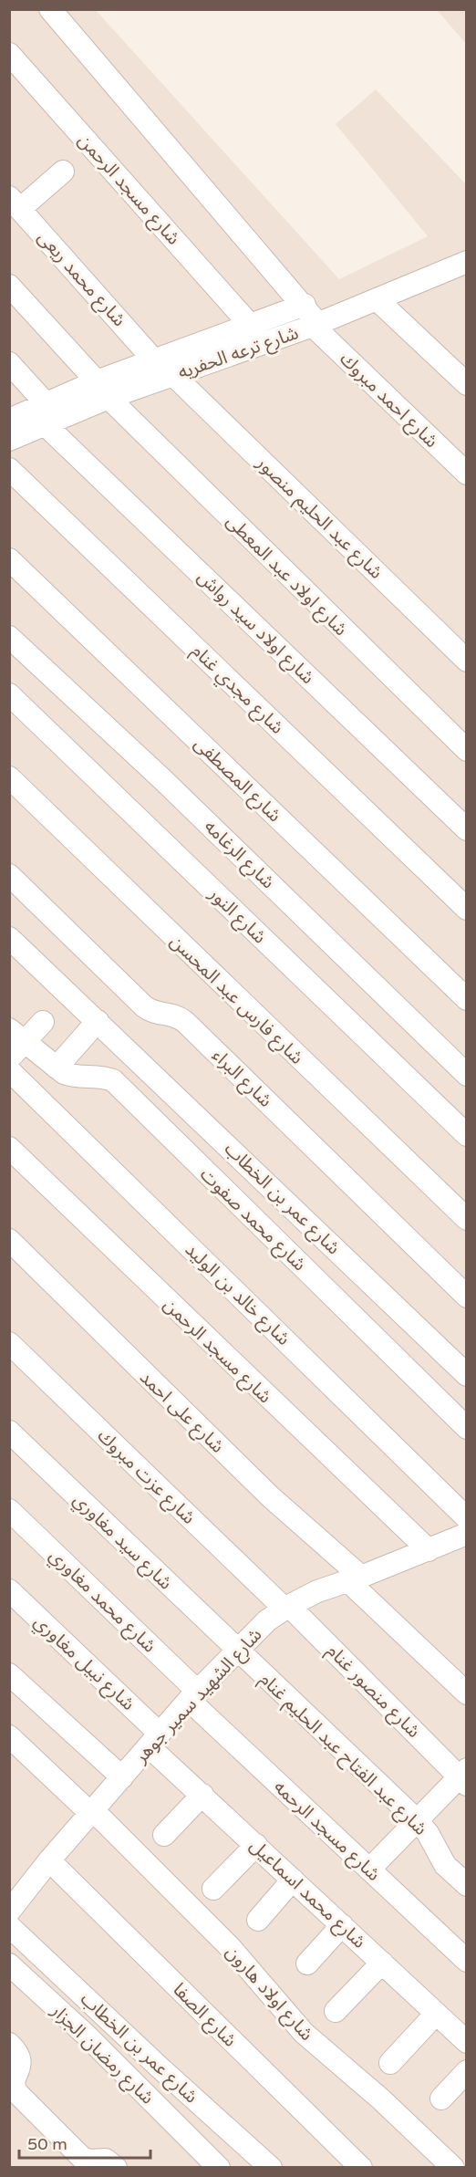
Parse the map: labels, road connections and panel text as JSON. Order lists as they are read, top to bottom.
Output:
{
  "streets": {
    "street": [
      "شارع مسجد الرحمن",
      "شارع محمد ريعى",
      "شارع ترعه الحفريه",
      "شارع احمد مبروك",
      "شارع عبد الحليم منصور",
      "شارع اولاد عبد المعطى",
      "شارع اولاد سيد رواش",
      "شارع مجدي غنام",
      "شارع المصطفى",
      "شارع الرغامه",
      "شارع النور",
      "شارع فارس عبد المحسن",
      "شارع البراء",
      "شارع عمر بن الخطاب",
      "شارع محمد صفوت",
      "شارع خالد بن الوليد",
      "شارع على احمد",
      "شارع عزت مبروك",
      "شارع سيد مغاوري",
      "شارع محمد مغاوري",
      "شارع نبيل مغاوري",
      "شارع منصور غنام",
      "شارع الشهيد سمير جوهر",
      "شارع عبد الفتاح عبد الحليم غنام",
      "شارع مسجد الرحمه",
      "شارع محمد اسماعيل",
      "شارع اولاد هارون",
      "شارع الصفا",
      "شارع رمضان الجزار"
    ]
  },
  "crossings": [
    ["شارع مسجد الرحمن", "شارع ترعه الحفريه"],
    ["شارع مسجد الرحمن", "شارع الشهيد سمير جوهر"],
    ["شارع محمد ريعى", "شارع ترعه الحفريه"],
    ["شارع ترعه الحفريه", "شارع احمد مبروك"],
    ["شارع ترعه الحفريه", "شارع عبد الحليم منصور"],
    ["شارع ترعه الحفريه", "شارع اولاد عبد المعطى"],
    ["شارع ترعه الحفريه", "شارع اولاد سيد رواش"],
    ["شارع على احمد", "شارع الشهيد سمير جوهر"],
    ["شارع عزت مبروك", "شارع منصور غنام"],
    ["شارع عزت مبروك", "شارع الشهيد سمير جوهر"],
    ["شارع سيد مغاوري", "شارع الشهيد سمير جوهر"],
    ["شارع سيد مغاوري", "شارع عبد الفتاح عبد الحليم غنام"],
    ["شارع محمد مغاوري", "شارع الشهيد سمير جوهر"],
    ["شارع محمد مغاوري", "شارع مسجد الرحمه"],
    ["شارع نبيل مغاوري", "شارع الشهيد سمير جوهر"],
    ["شارع نبيل مغاوري", "شارع محمد اسماعيل"],
    ["شارع منصور غنام", "شارع الشهيد سمير جوهر"],
    ["شارع الشهيد سمير جوهر", "شارع عبد الفتاح عبد الحليم غنام"],
    ["شارع الشهيد سمير جوهر", "شارع مسجد الرحمه"],
    ["شارع الشهيد سمير جوهر", "شارع محمد اسماعيل"],
    ["شارع الشهيد سمير جوهر", "شارع اولاد هارون"],
    ["شارع الشهيد سمير جوهر", "شارع الصفا"]
  ],
  "scale_bar": "50 m"
}
